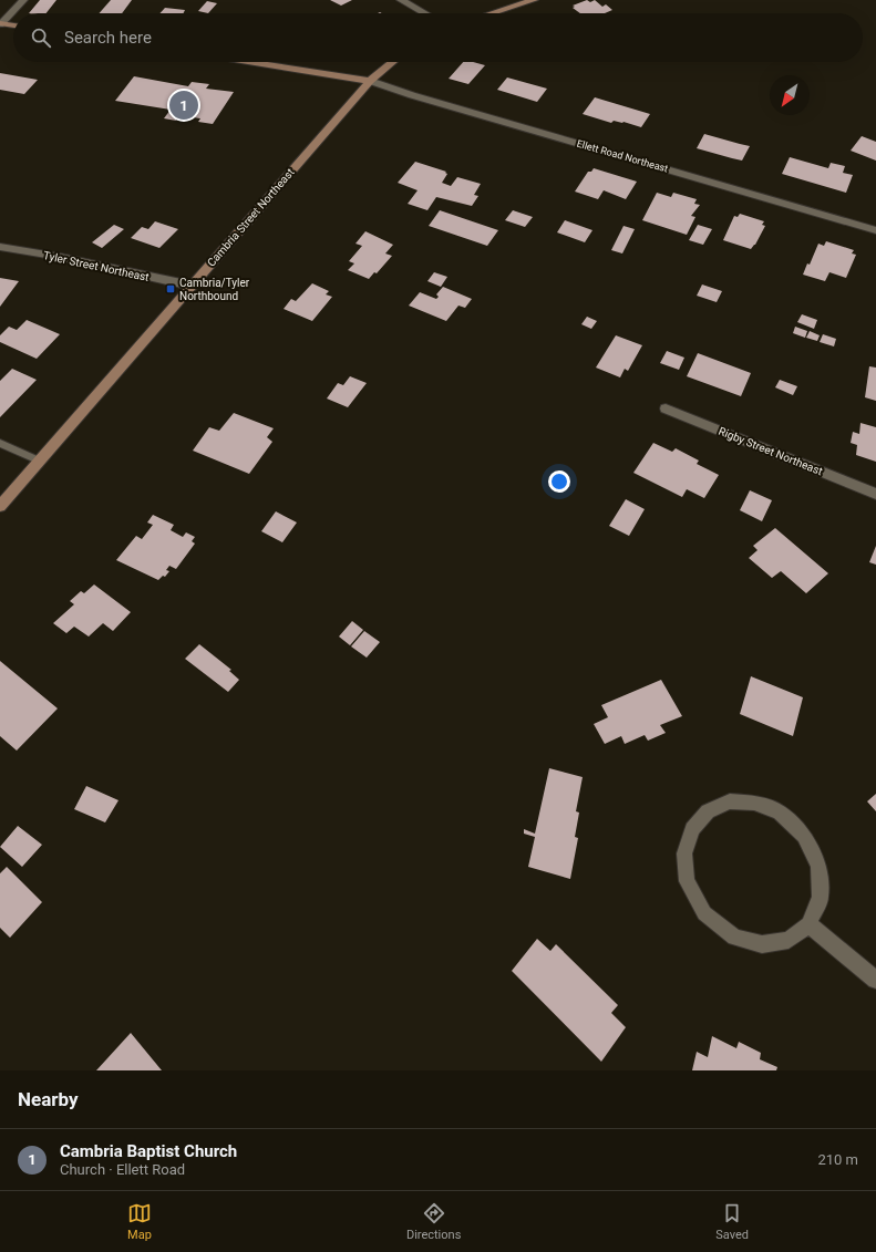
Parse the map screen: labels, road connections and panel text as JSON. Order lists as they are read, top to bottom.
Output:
{
  "streets": {
    "main road": ["Cambria Street Northeast"],
    "street": ["Ellett Road Northeast", "Tyler Street Northeast", "Rigby Street Northeast"]
  },
  "crossings": [
    ["Ellett Road Northeast", "Cambria Street Northeast"],
    ["Cambria Street Northeast", "Tyler Street Northeast"]
  ],
  "places": {
    "transit": ["Cambria/Tyler Northbound"]
  },
  "north": "bottom left",
  "page": {
    "search": "Search here",
    "pins": "1",
    "heading": "Nearby",
    "list": [
      {
        "mark": "1",
        "name": "Cambria Baptist Church",
        "note": "Church · Ellett Road",
        "value": "210 m"
      }
    ],
    "nav": ["Map", "Directions", "Saved"]
  }
}
